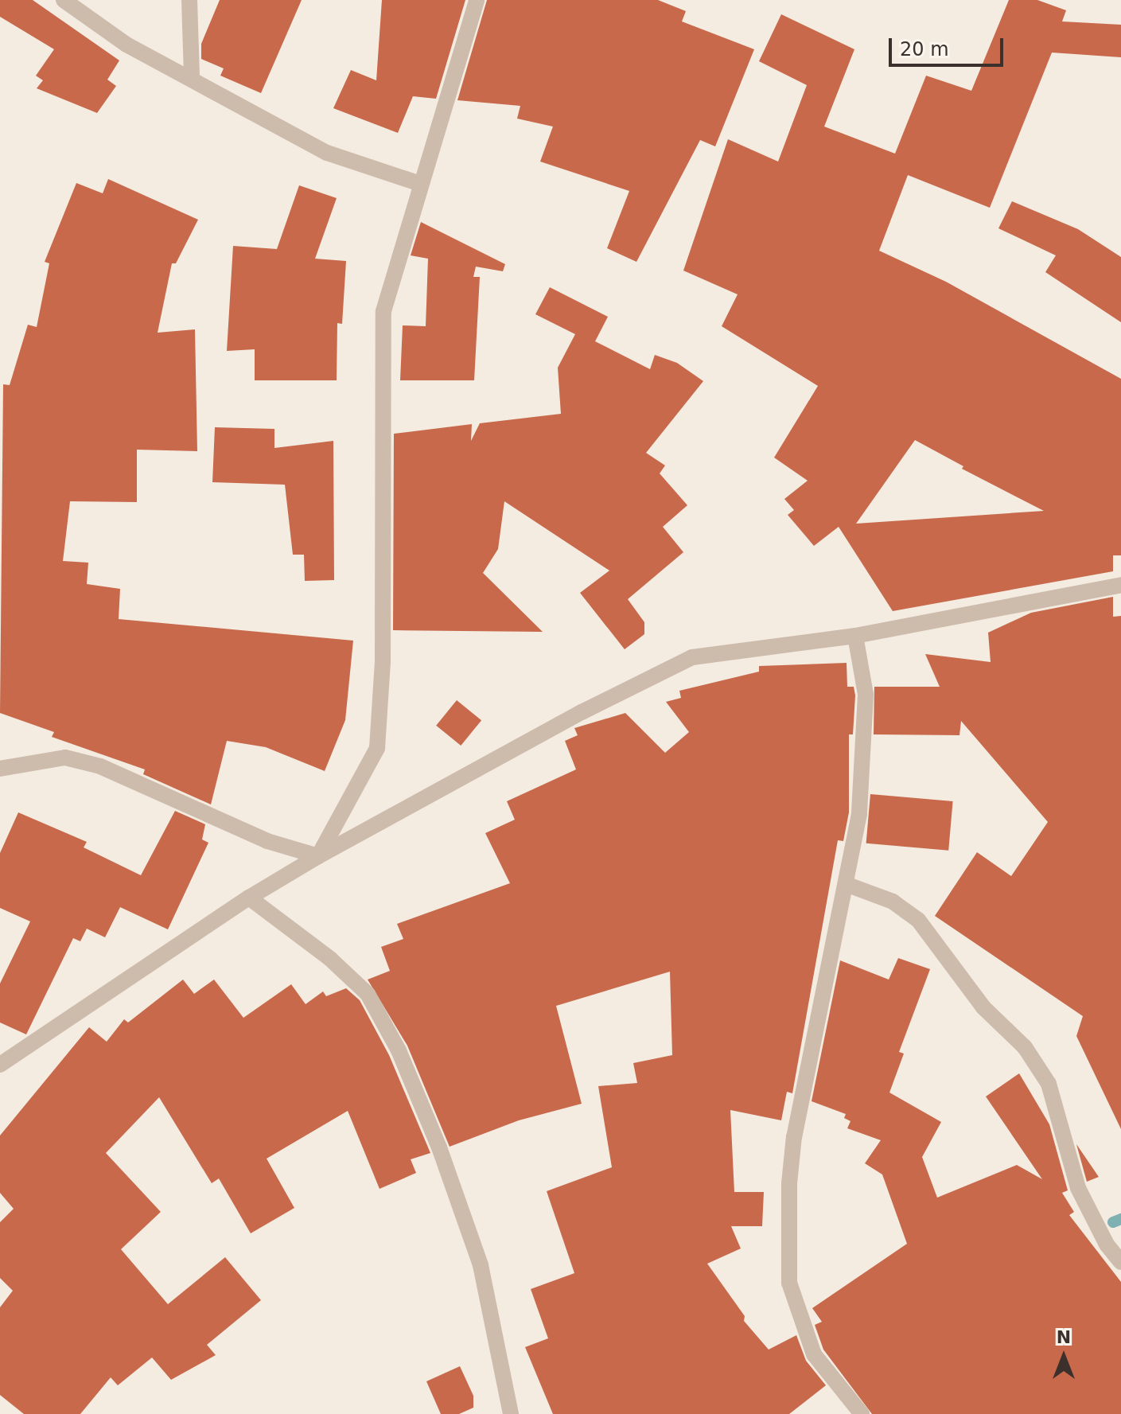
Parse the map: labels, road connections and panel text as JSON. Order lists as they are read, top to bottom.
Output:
{
  "scale_bar": "20 m",
  "north": "top"
}
